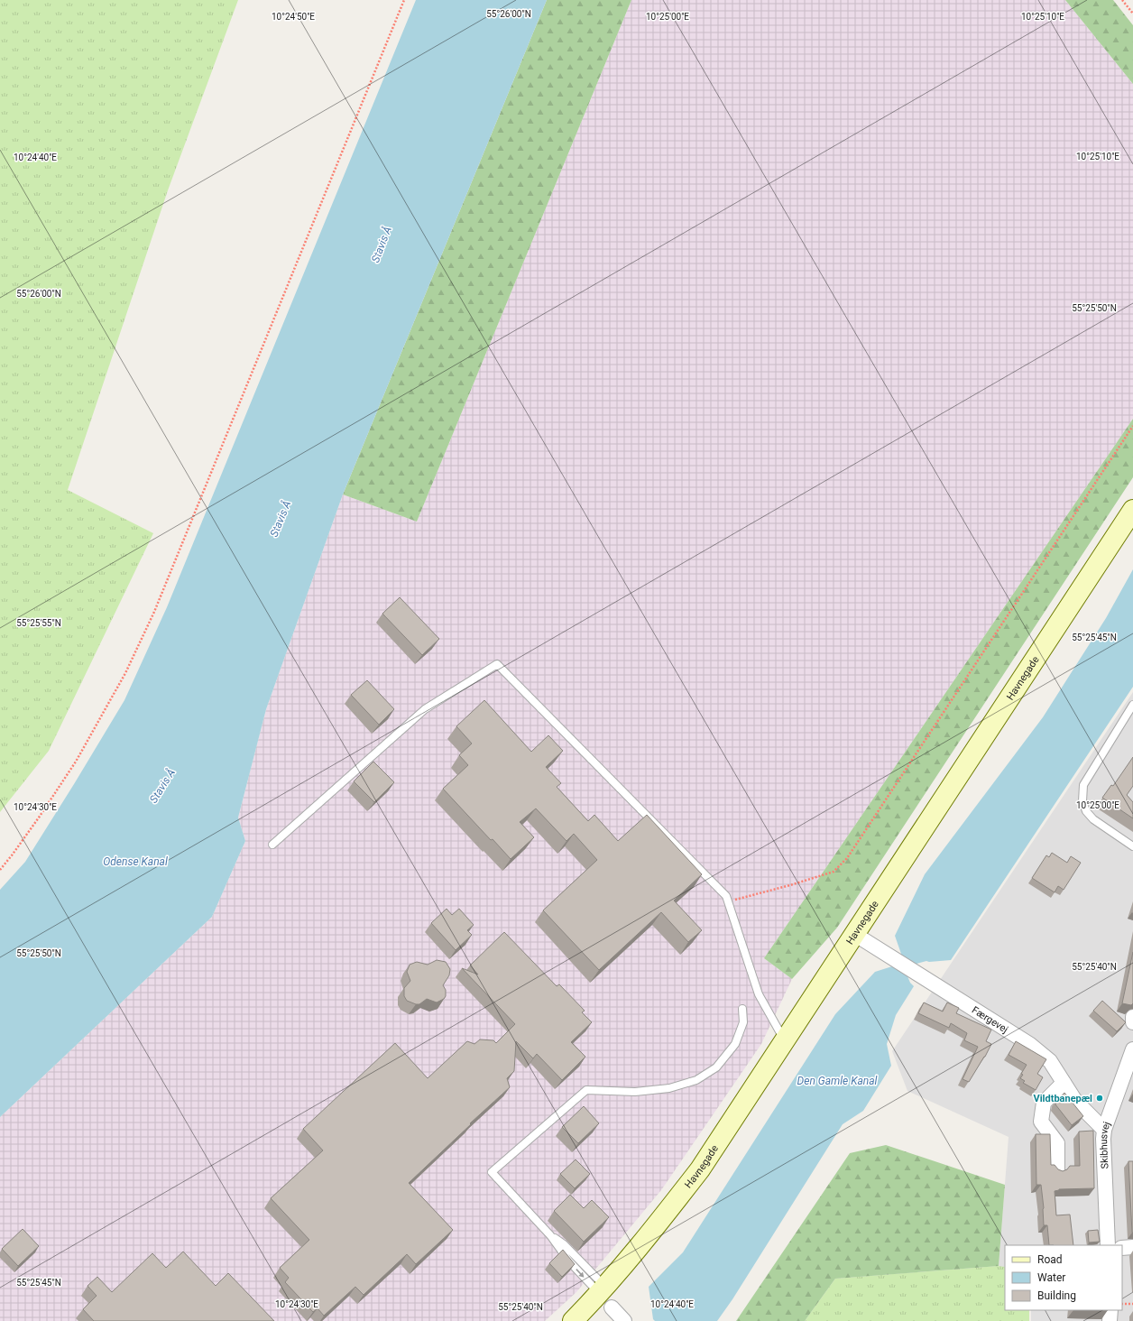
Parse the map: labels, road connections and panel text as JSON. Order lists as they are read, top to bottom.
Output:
{
  "streets": {
    "street": ["Havnegade", "Færgevej", "Skibhusvej"]
  },
  "crossings": [
    ["Havnegade", "Færgevej"],
    ["Færgevej", "Skibhusvej"]
  ],
  "water": ["Stavis Å", "Odense Kanal", "Den Gamle Kanal"],
  "places": ["Vildtbanepæl"],
  "legend": ["Road", "Water", "Building"],
  "coordinates": [
    "55°26'00\"N",
    "10°24'50\"E",
    "10°25'00\"E",
    "10°25'10\"E",
    "10°24'40\"E",
    "55°25'50\"N",
    "55°25'55\"N",
    "55°25'45\"N",
    "10°24'30\"E",
    "55°25'40\"N"
  ]
}
